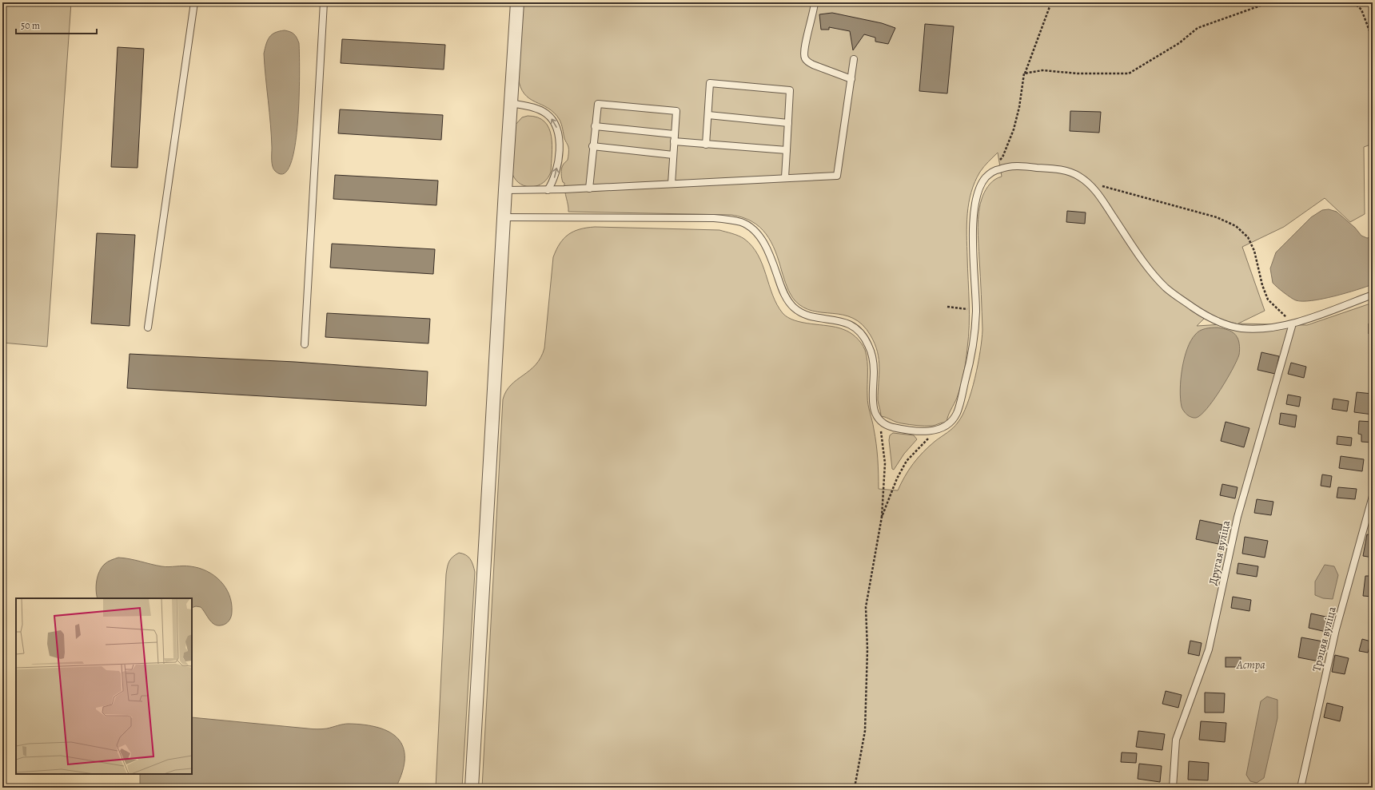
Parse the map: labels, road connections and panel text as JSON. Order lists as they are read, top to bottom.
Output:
{
  "streets": {
    "lane": ["Другая вуліца", "Трэцяя вуліца"]
  },
  "parks": ["Астра"],
  "scale_bar": "50 m"
}
